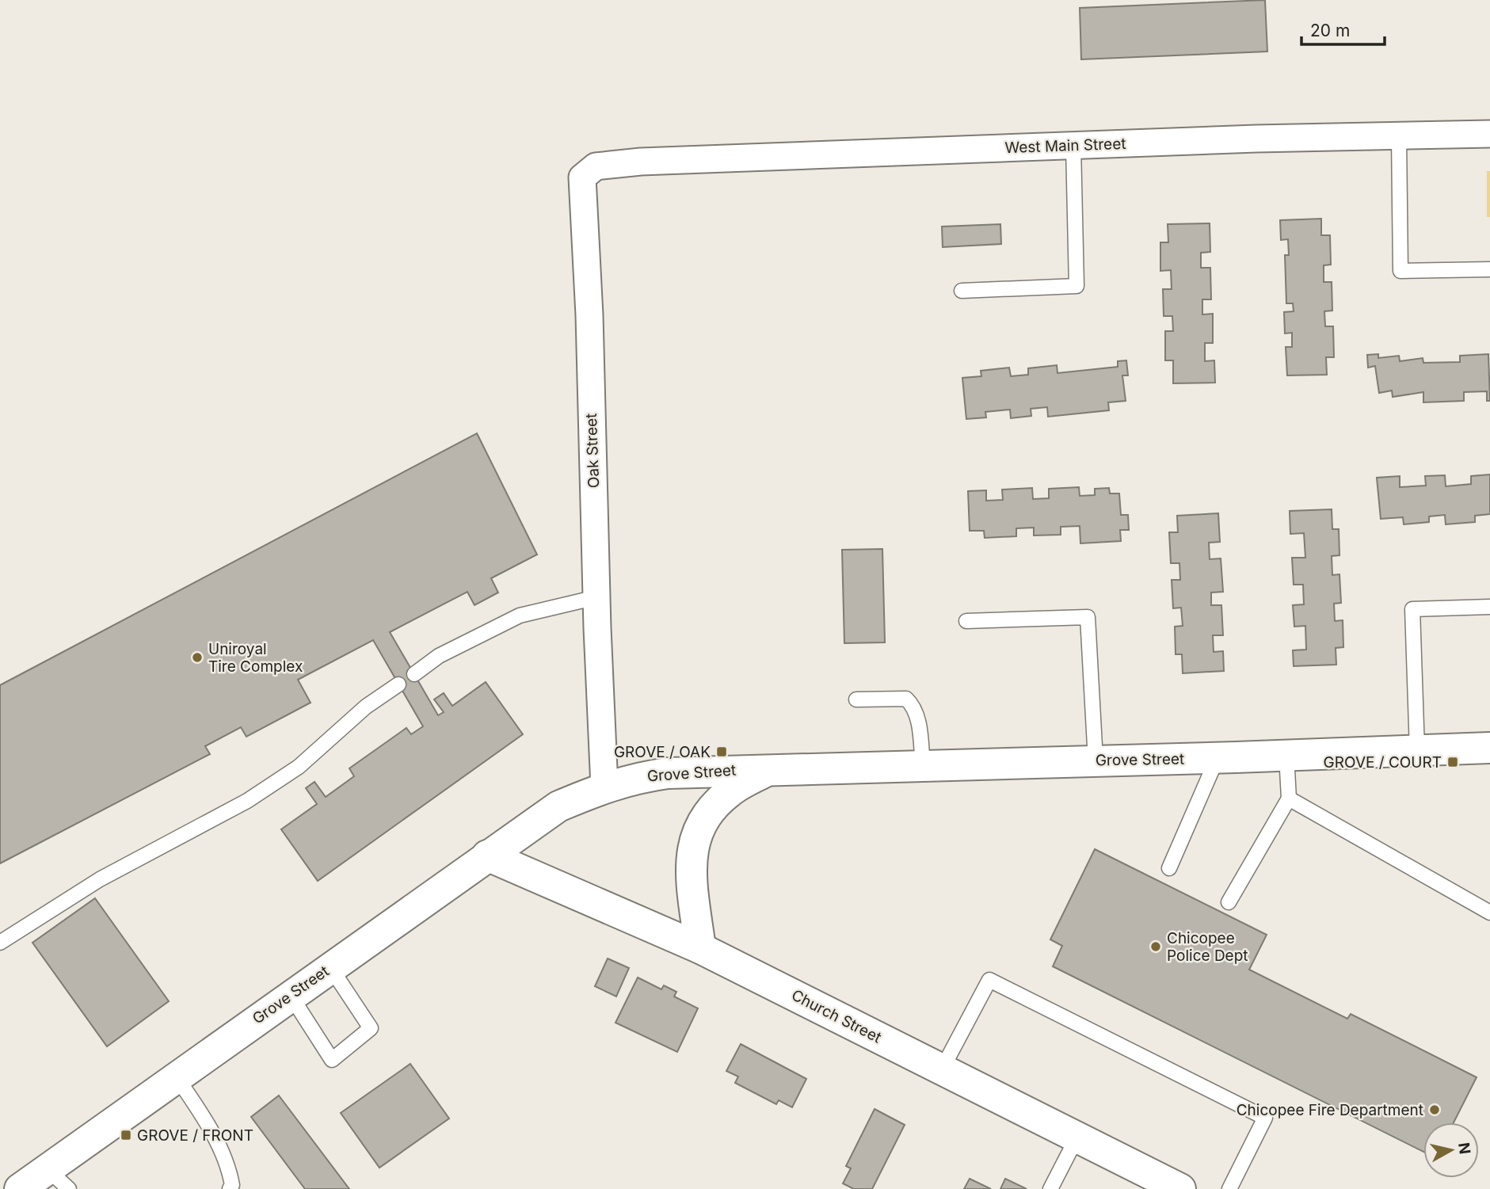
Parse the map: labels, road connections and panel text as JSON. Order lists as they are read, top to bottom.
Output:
{
  "streets": {
    "main road": ["Grove Street", "Church Street"],
    "street": ["West Main Street", "Oak Street"]
  },
  "crossings": [
    ["West Main Street", "Oak Street"],
    ["Oak Street", "Grove Street"],
    ["Grove Street", "Church Street"]
  ],
  "places": {
    "other": ["Uniroyal Tire Complex", "Chicopee Police Dept", "Chicopee Fire Department"],
    "transit": ["GROVE / OAK", "GROVE / COURT", "GROVE / FRONT"]
  },
  "scale_bar": "20 m",
  "north": "right"
}
